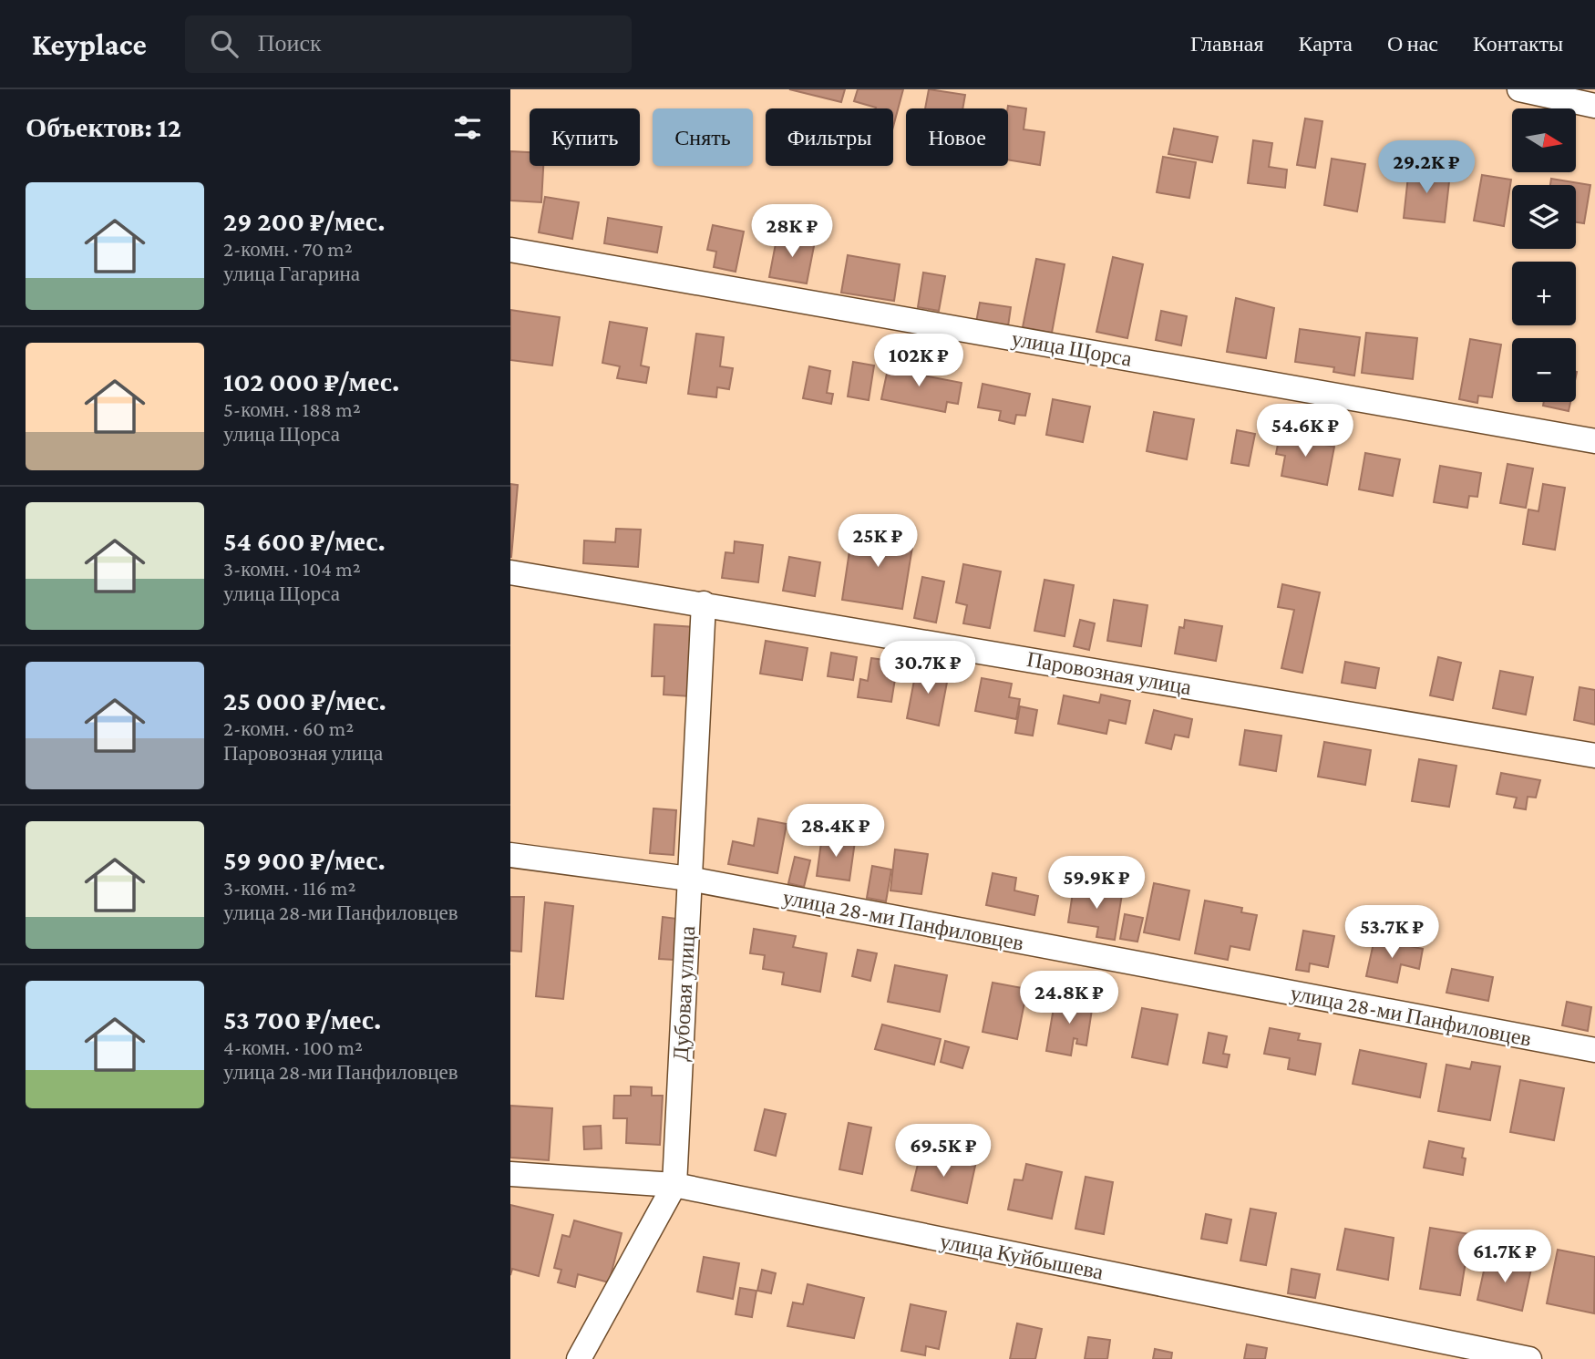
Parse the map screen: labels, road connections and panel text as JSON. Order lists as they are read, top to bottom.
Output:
{
  "streets": {
    "street": [
      "улица Щорса",
      "Паровозная улица",
      "улица 28-ми Панфиловцев",
      "Дубовая улица",
      "улица Куйбышева"
    ]
  },
  "crossings": [
    ["Паровозная улица", "Дубовая улица"],
    ["улица 28-ми Панфиловцев", "Дубовая улица"],
    ["Дубовая улица", "улица Куйбышева"]
  ],
  "north": "right",
  "page": {
    "header": "Keyplace",
    "search": "Поиск",
    "nav": [
      "Главная",
      "Карта",
      "О нас",
      "Контакты"
    ],
    "heading": "Объектов: 12",
    "map_buttons": ["+", "−"],
    "chip": [
      "Купить",
      "Снять",
      "Фильтры",
      "Новое"
    ],
    "price": [
      "29.2K ₽",
      "28K ₽",
      "102K ₽",
      "54.6K ₽",
      "25K ₽",
      "30.7K ₽",
      "28.4K ₽",
      "59.9K ₽",
      "53.7K ₽",
      "24.8K ₽",
      "69.5K ₽",
      "61.7K ₽"
    ],
    "list": [
      {
        "name": "29 200 ₽/мес.",
        "note": "2-комн. · 70 m² · улица Гагарина"
      },
      {
        "name": "102 000 ₽/мес.",
        "note": "5-комн. · 188 m² · улица Щорса"
      },
      {
        "name": "54 600 ₽/мес.",
        "note": "3-комн. · 104 m² · улица Щорса"
      },
      {
        "name": "25 000 ₽/мес.",
        "note": "2-комн. · 60 m² · Паровозная улица"
      },
      {
        "name": "59 900 ₽/мес.",
        "note": "3-комн. · 116 m² · улица 28-ми Панфиловцев"
      },
      {
        "name": "53 700 ₽/мес.",
        "note": "4-комн. · 100 m² · улица 28-ми Панфиловцев"
      }
    ]
  }
}
